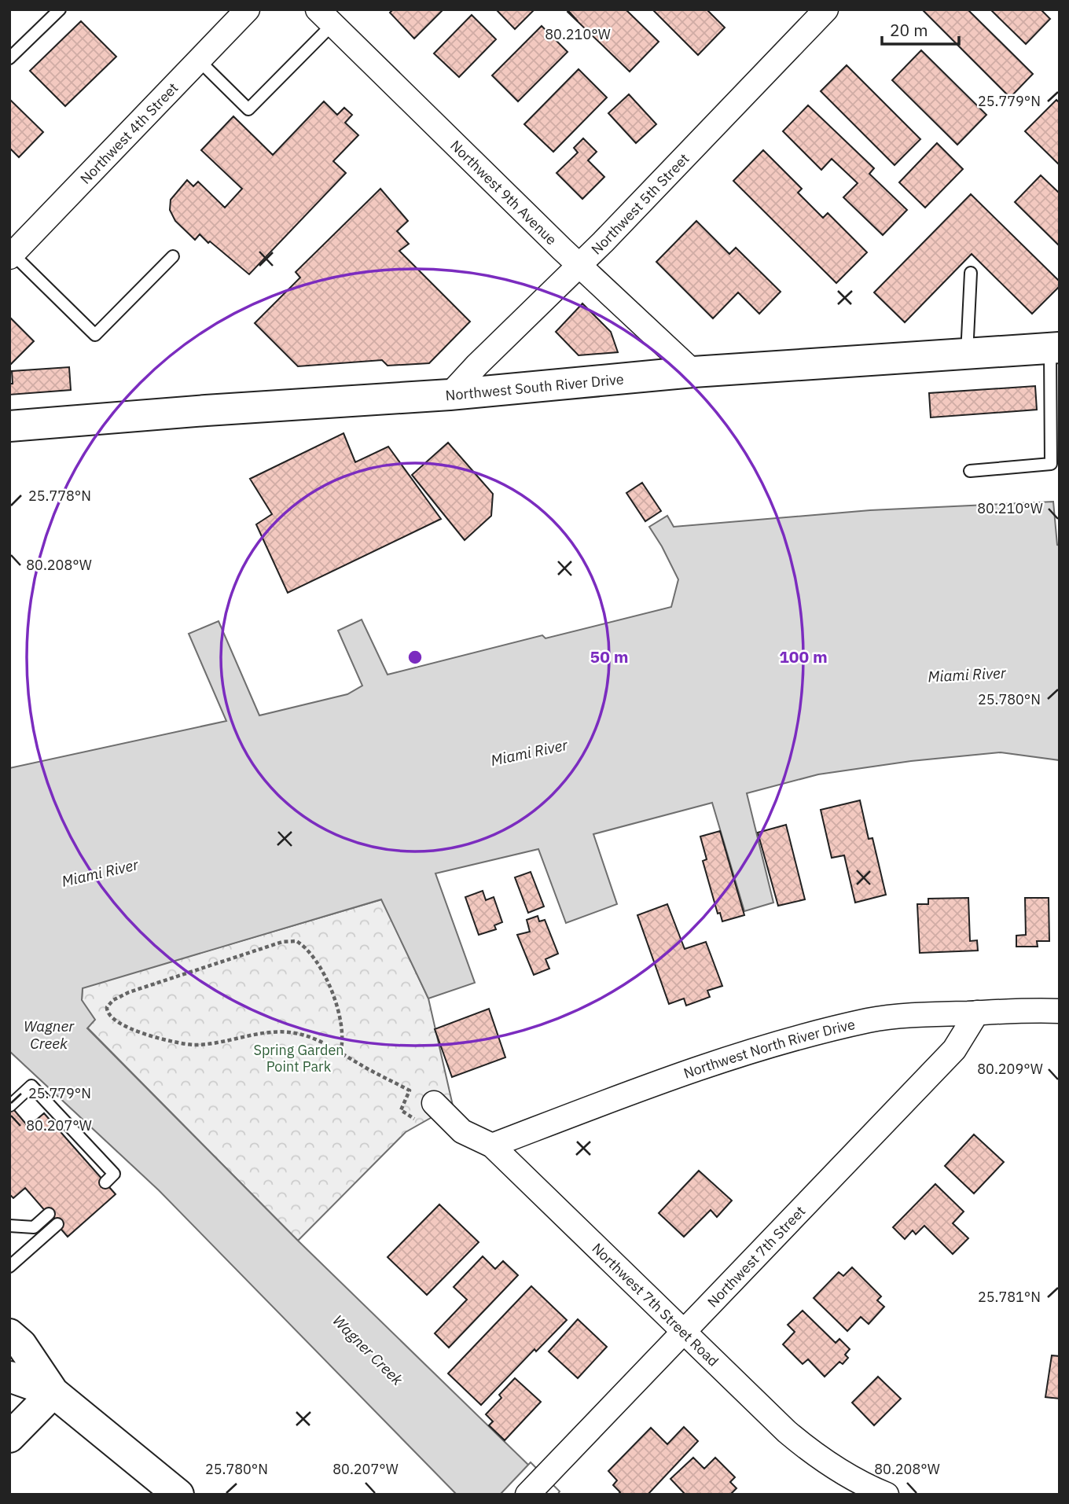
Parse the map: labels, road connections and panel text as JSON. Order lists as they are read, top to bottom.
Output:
{
  "streets": {
    "main road": ["Northwest South River Drive"],
    "street": [
      "Northwest 4th Street",
      "Northwest 9th Avenue",
      "Northwest 5th Street",
      "Northwest North River Drive",
      "Northwest 7th Street",
      "Northwest 7th Street Road"
    ]
  },
  "crossings": [
    ["Northwest 9th Avenue", "Northwest 5th Street"],
    ["Northwest 9th Avenue", "Northwest South River Drive"],
    ["Northwest 5th Street", "Northwest South River Drive"],
    ["Northwest North River Drive", "Northwest 7th Street"],
    ["Northwest North River Drive", "Northwest 7th Street Road"],
    ["Northwest 7th Street", "Northwest 7th Street Road"]
  ],
  "water": ["Miami River", "Wagner Creek"],
  "parks": ["Spring Garden Point Park"],
  "scale_bar": "20 m",
  "coordinates": [
    "80.210°W",
    "25.779°N",
    "25.778°N",
    "80.208°W",
    "25.780°N",
    "80.209°W",
    "80.207°W",
    "25.781°N"
  ],
  "rings": ["50 m", "100 m"]
}
